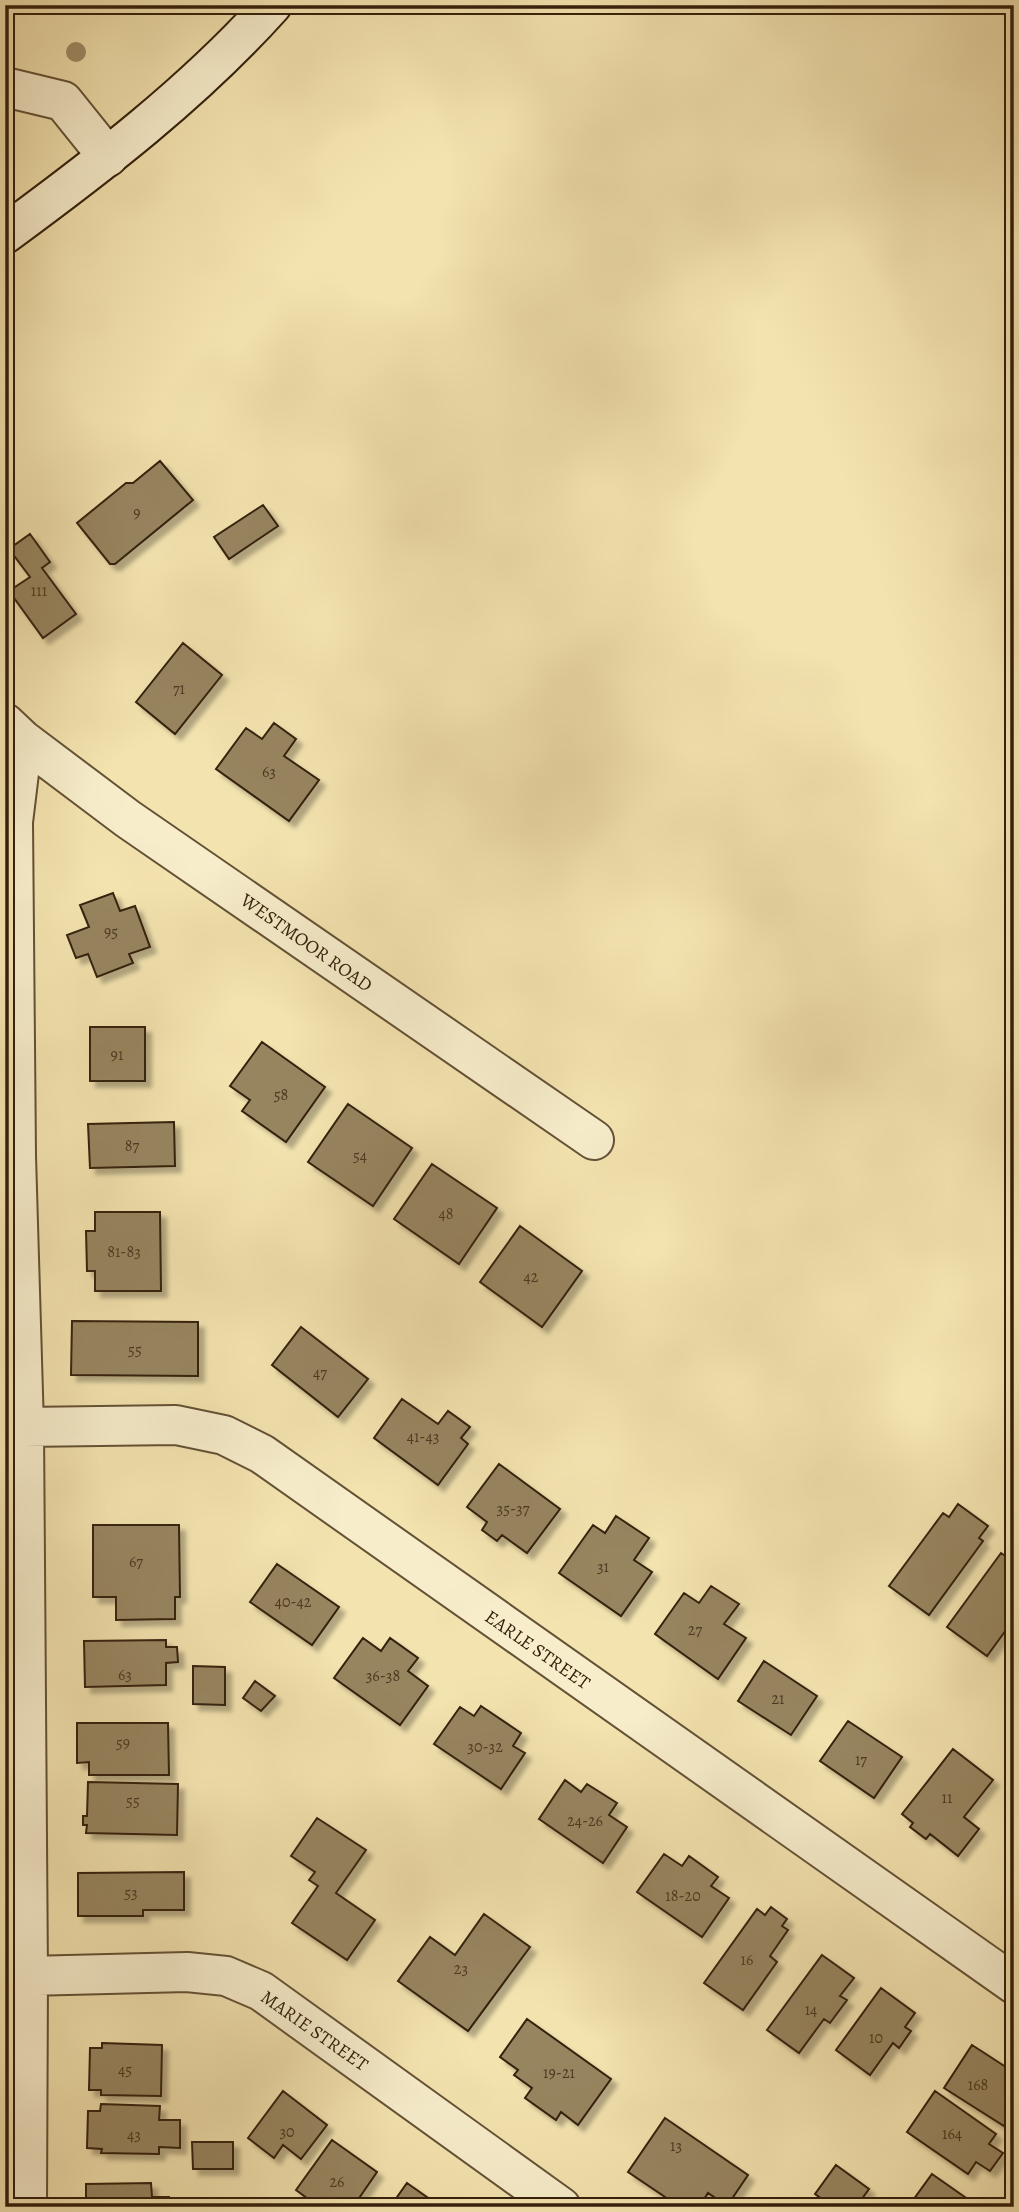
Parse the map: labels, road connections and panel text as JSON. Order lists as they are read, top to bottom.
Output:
{
  "streets": {
    "street": ["WESTMOOR ROAD", "EARLE STREET", "MARIE STREET"]
  },
  "house_numbers": [
    "9",
    "111",
    "71",
    "63",
    "95",
    "91",
    "58",
    "87",
    "54",
    "48",
    "81-83",
    "42",
    "55",
    "47",
    "41-43",
    "35-37",
    "67",
    "31",
    "40-42",
    "27",
    "63",
    "36-38",
    "21",
    "59",
    "30-32",
    "17",
    "11",
    "55",
    "24-26",
    "53",
    "18-20",
    "16",
    "23",
    "14",
    "10",
    "45",
    "19-21",
    "168",
    "30",
    "164",
    "43",
    "13",
    "26"
  ]
}
